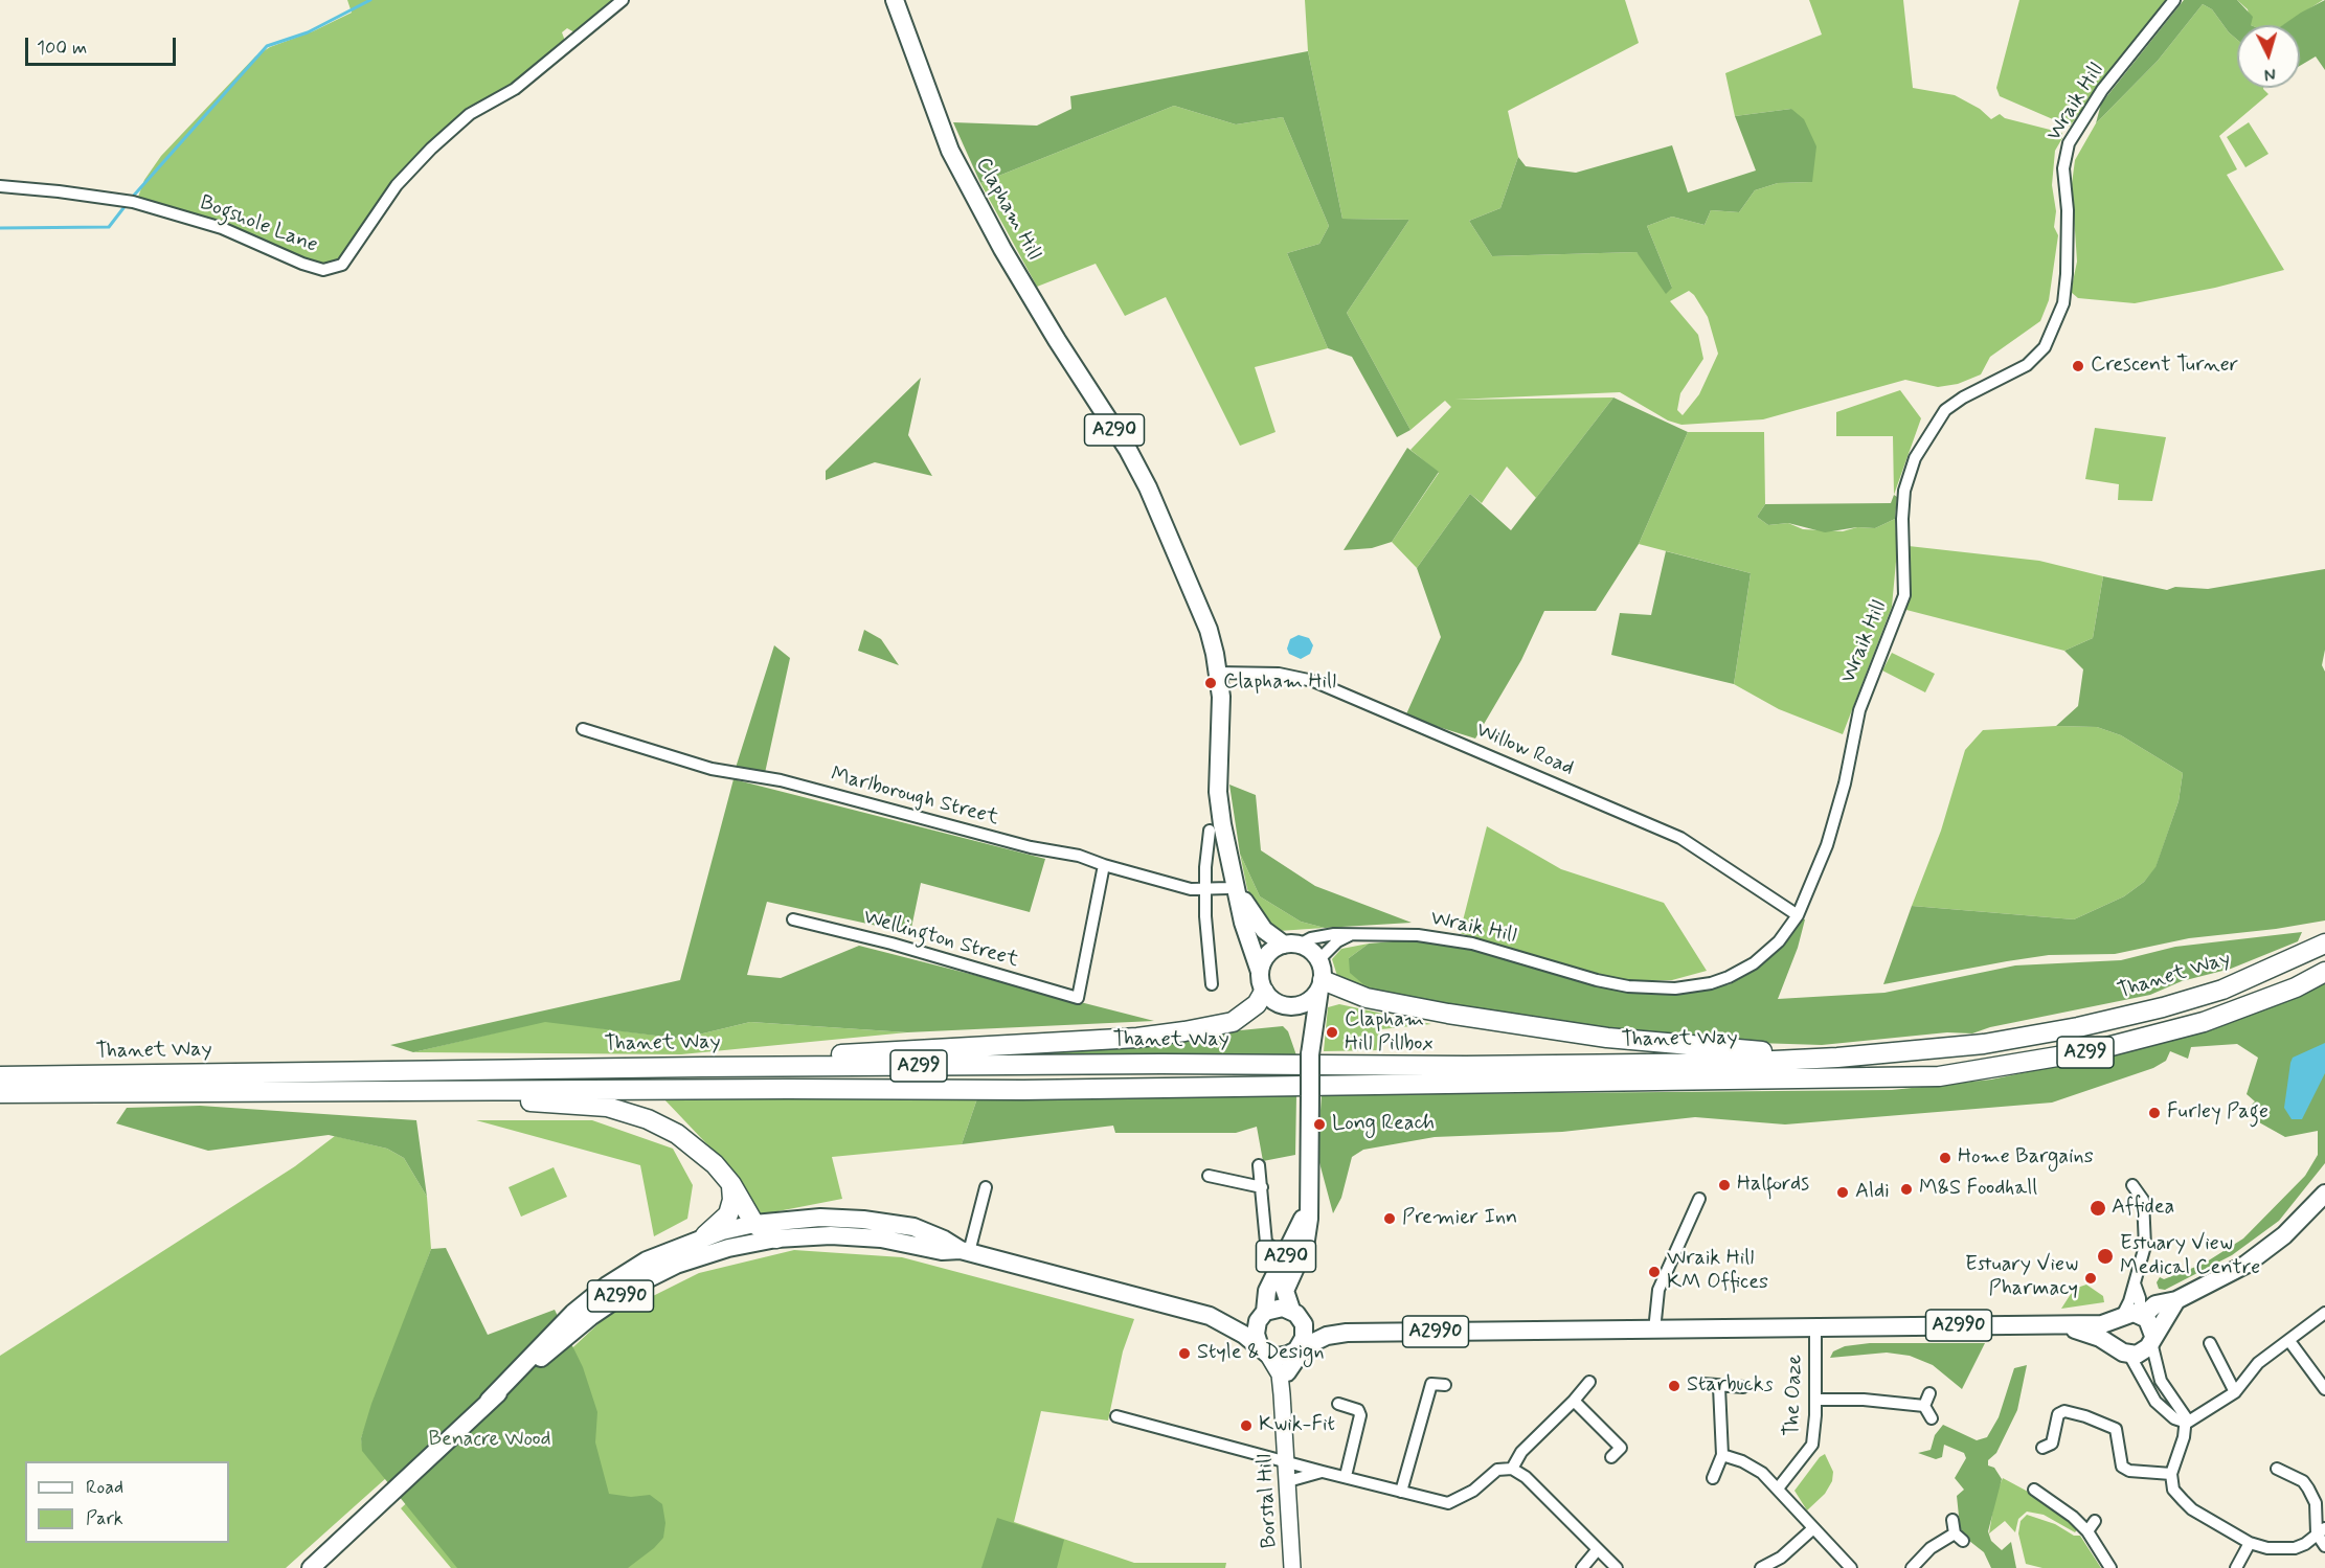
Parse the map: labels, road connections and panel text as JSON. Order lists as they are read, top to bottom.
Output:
{
  "streets": {
    "highway": ["Thanet Way", "A299"],
    "main road": [
      "Clapham Hill",
      "A290",
      "A2990",
      "Borstal Hill"
    ],
    "street": [
      "Wraik Hill",
      "Bogshole Lane",
      "Willow Road",
      "Marlborough Street",
      "Wellington Street",
      "The Oaze"
    ]
  },
  "crossings": [
    ["Wraik Hill", "Clapham Hill"],
    ["Wraik Hill", "A290"],
    ["Wraik Hill", "Willow Road"],
    ["Clapham Hill", "A290"],
    ["Clapham Hill", "Willow Road"],
    ["Clapham Hill", "Marlborough Street"],
    ["A290", "A2990"],
    ["A290", "Borstal Hill"],
    ["Marlborough Street", "Wellington Street"],
    ["A2990", "The Oaze"],
    ["A2990", "Borstal Hill"]
  ],
  "parks": ["Benacre Wood"],
  "places": [
    "Crescent Turner",
    "Clapham Hill",
    "Clapham Hill Pillbox",
    "Furley Page",
    "Long Reach",
    "Home Bargains",
    "Halfords",
    "M&S Foodhall",
    "Aldi",
    "Affidea",
    "Premier Inn",
    "Estuary View Medical Centre",
    "Wraik Hill KM Offices",
    "Estuary View Pharmacy",
    "Style & Design",
    "Starbucks",
    "Kwik-Fit"
  ],
  "legend": ["Road", "Park"],
  "scale_bar": "100 m",
  "north": "bottom"
}
